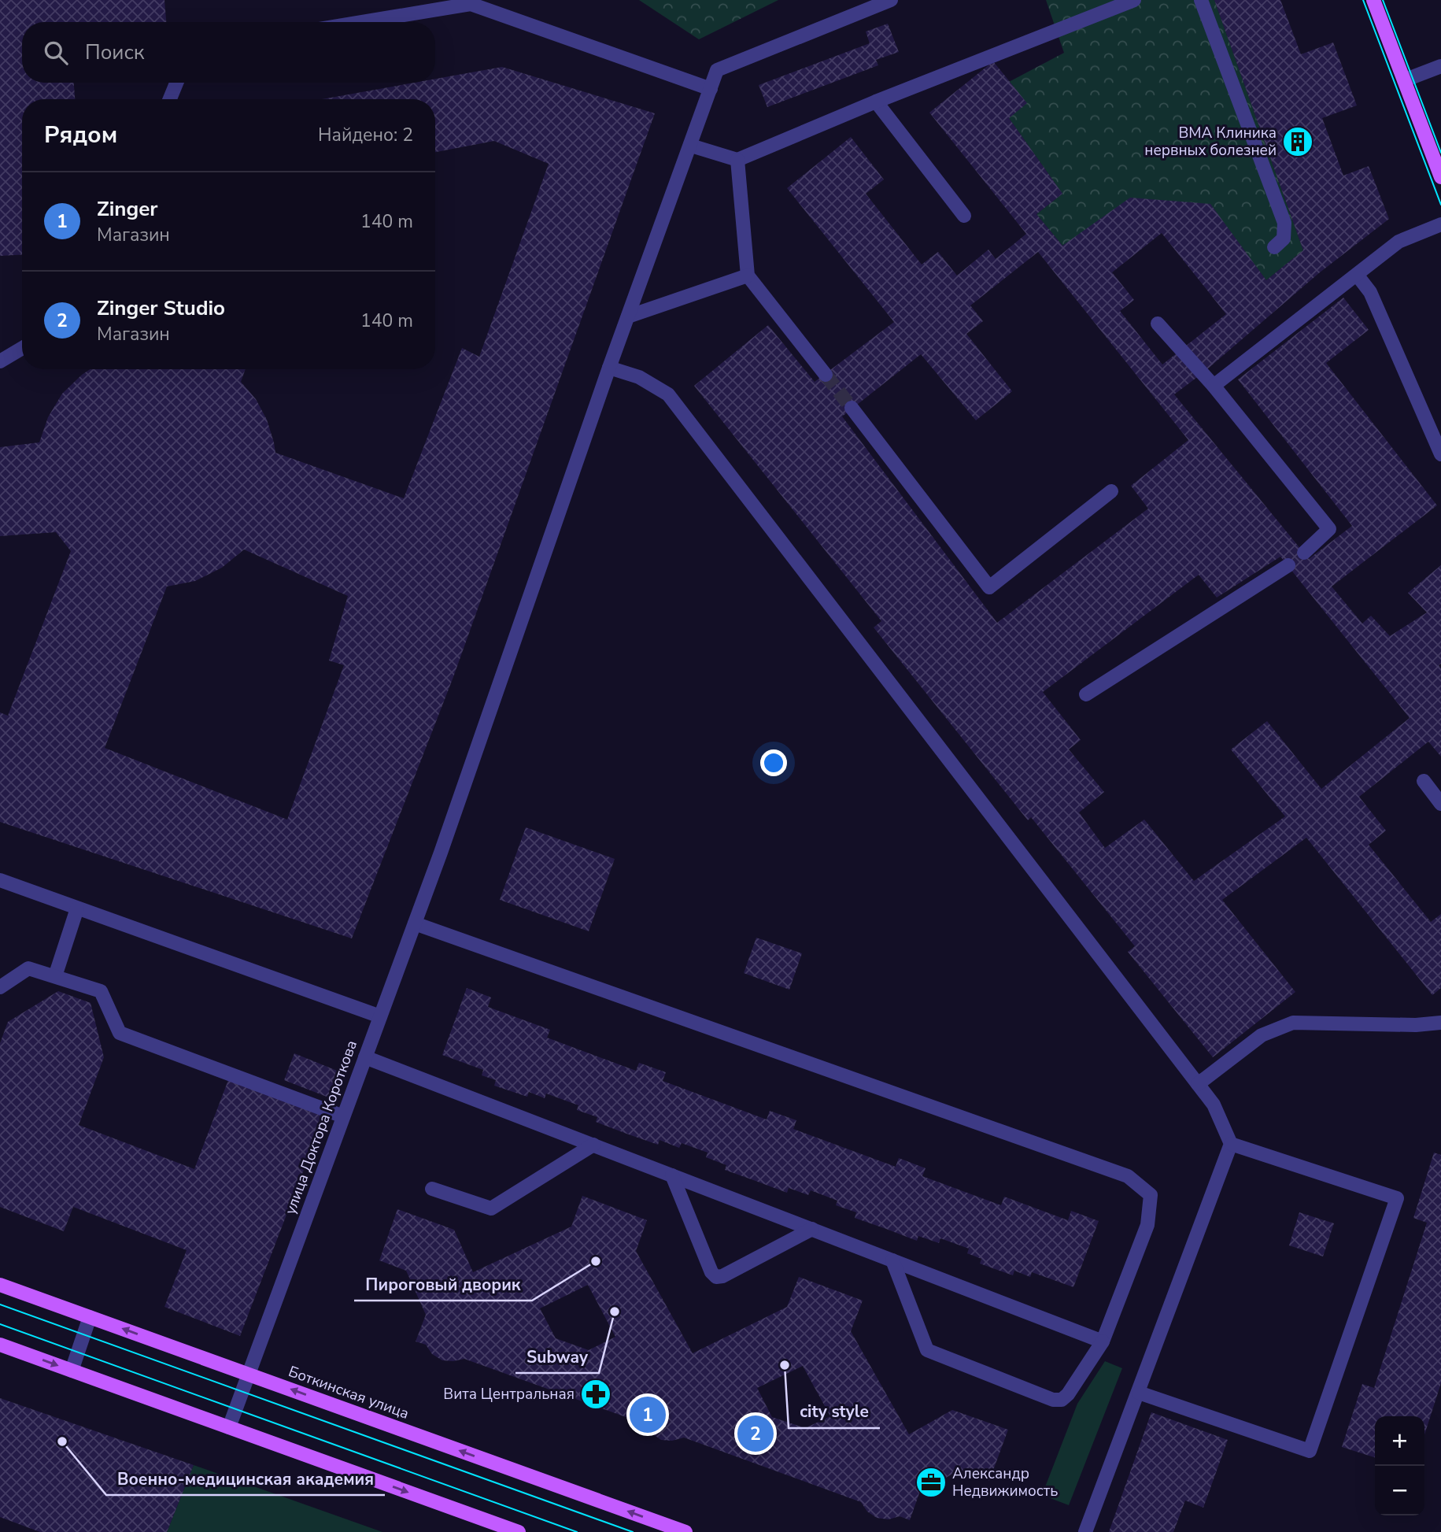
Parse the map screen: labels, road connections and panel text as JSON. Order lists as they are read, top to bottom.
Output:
{
  "streets": {
    "main road": ["Боткинская улица"],
    "street": ["улица Доктора Короткова"]
  },
  "crossings": [
    ["улица Доктора Короткова", "Боткинская улица"]
  ],
  "places": {
    "building": ["ВМА Клиника нервных болезней"],
    "other": [
      "Пироговый дворик",
      "Subway",
      "city style",
      "Военно-медицинская академия"
    ],
    "pharmacy": ["Вита Центральная"],
    "office": ["Александр Недвижимость"]
  },
  "page": {
    "search": "Поиск",
    "heading": ["Рядом", "Найдено: 2"],
    "list": [
      {
        "mark": "1",
        "name": "Zinger",
        "note": "Магазин",
        "value": "140 m"
      },
      {
        "mark": "2",
        "name": "Zinger Studio",
        "note": "Магазин",
        "value": "140 m"
      }
    ],
    "pins": ["1", "2"],
    "map_buttons": ["+", "−"]
  }
}
